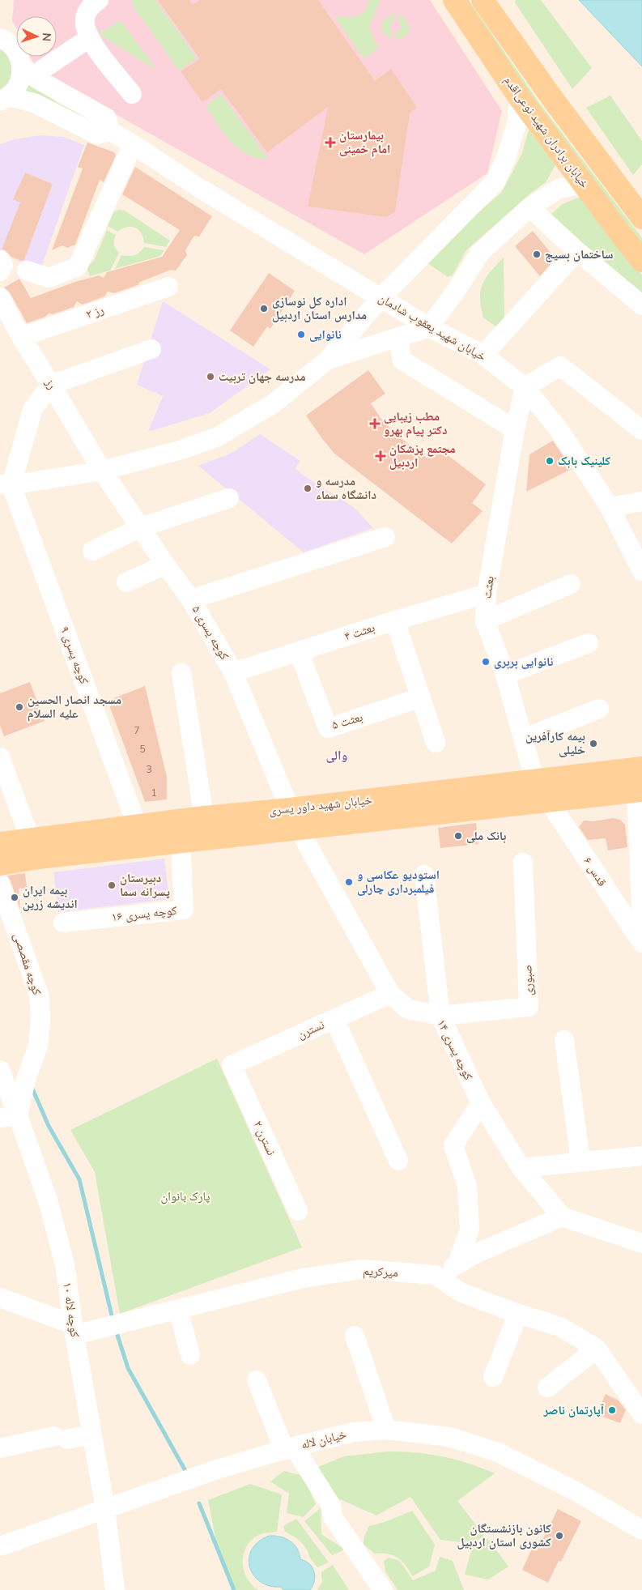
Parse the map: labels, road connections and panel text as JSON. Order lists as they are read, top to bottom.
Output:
{
  "streets": {
    "main road": ["خیابان برادران شهید نوعی‌اقدم", "خیابان شهید داور یسری"],
    "street": [
      "رز ۲",
      "خیابان شهید یعقوب شادمان",
      "رز",
      "بعثت",
      "بعثت ۴",
      "کوچه یسری ۵",
      "کوچه یسری ۹",
      "بعثت ۵",
      "قدس ۶",
      "کوچه یسری ۱۶",
      "کوچه مقصصی",
      "صبوری",
      "نسترن",
      "کوچه یسری ۱۴",
      "نسترن ۲",
      "میرکریم",
      "کوچه لاله ۱۰",
      "خیابان لاله"
    ]
  },
  "crossings": [
    ["رز ۲", "رز"],
    ["خیابان شهید یعقوب شادمان", "بعثت"],
    ["رز", "کوچه یسری ۵"],
    ["بعثت", "بعثت ۴"],
    ["بعثت", "خیابان شهید داور یسری"],
    ["بعثت ۴", "کوچه یسری ۵"],
    ["بعثت ۴", "بعثت ۵"],
    ["کوچه یسری ۵", "خیابان شهید داور یسری"],
    ["کوچه یسری ۵", "کوچه یسری ۱۴"],
    ["کوچه یسری ۹", "خیابان شهید داور یسری"],
    ["خیابان شهید داور یسری", "قدس ۶"],
    ["خیابان شهید داور یسری", "کوچه یسری ۱۶"],
    ["خیابان شهید داور یسری", "کوچه یسری ۱۴"],
    ["کوچه مقصصی", "کوچه لاله ۱۰"],
    ["صبوری", "کوچه یسری ۱۴"],
    ["نسترن", "کوچه یسری ۱۴"],
    ["نسترن", "نسترن ۲"],
    ["میرکریم", "کوچه لاله ۱۰"],
    ["کوچه لاله ۱۰", "خیابان لاله"]
  ],
  "districts": ["والی"],
  "parks": ["پارک بانوان"],
  "places": {
    "health": ["بیمارستان امام خمینی", "مطب زیبایی دکتر پیام بهرو", "مجتمع پزشکان اردبیل"],
    "other": [
      "ساختمان بسیج",
      "اداره کل نوسازی مدارس استان اردبیل",
      "نانوایی",
      "مدرسه جهان تربیت",
      "کلینیک بابک",
      "مدرسه و دانشگاه سماء",
      "نانوایی بربری",
      "مسجد انصار الحسین علیه السلام",
      "بیمه کارآفرین خلیلی",
      "بانک ملی",
      "استودیو عکاسی و فیلمبرداری چارلی",
      "دبیرستان پسرانه سما",
      "بیمه ایران اندیشه زرین",
      "آپارتمان ناصر",
      "کانون بازنشستگان کشوری استان اردبیل"
    ]
  },
  "house_numbers": [
    "7",
    "5",
    "3",
    "1"
  ],
  "north": "right"
}
